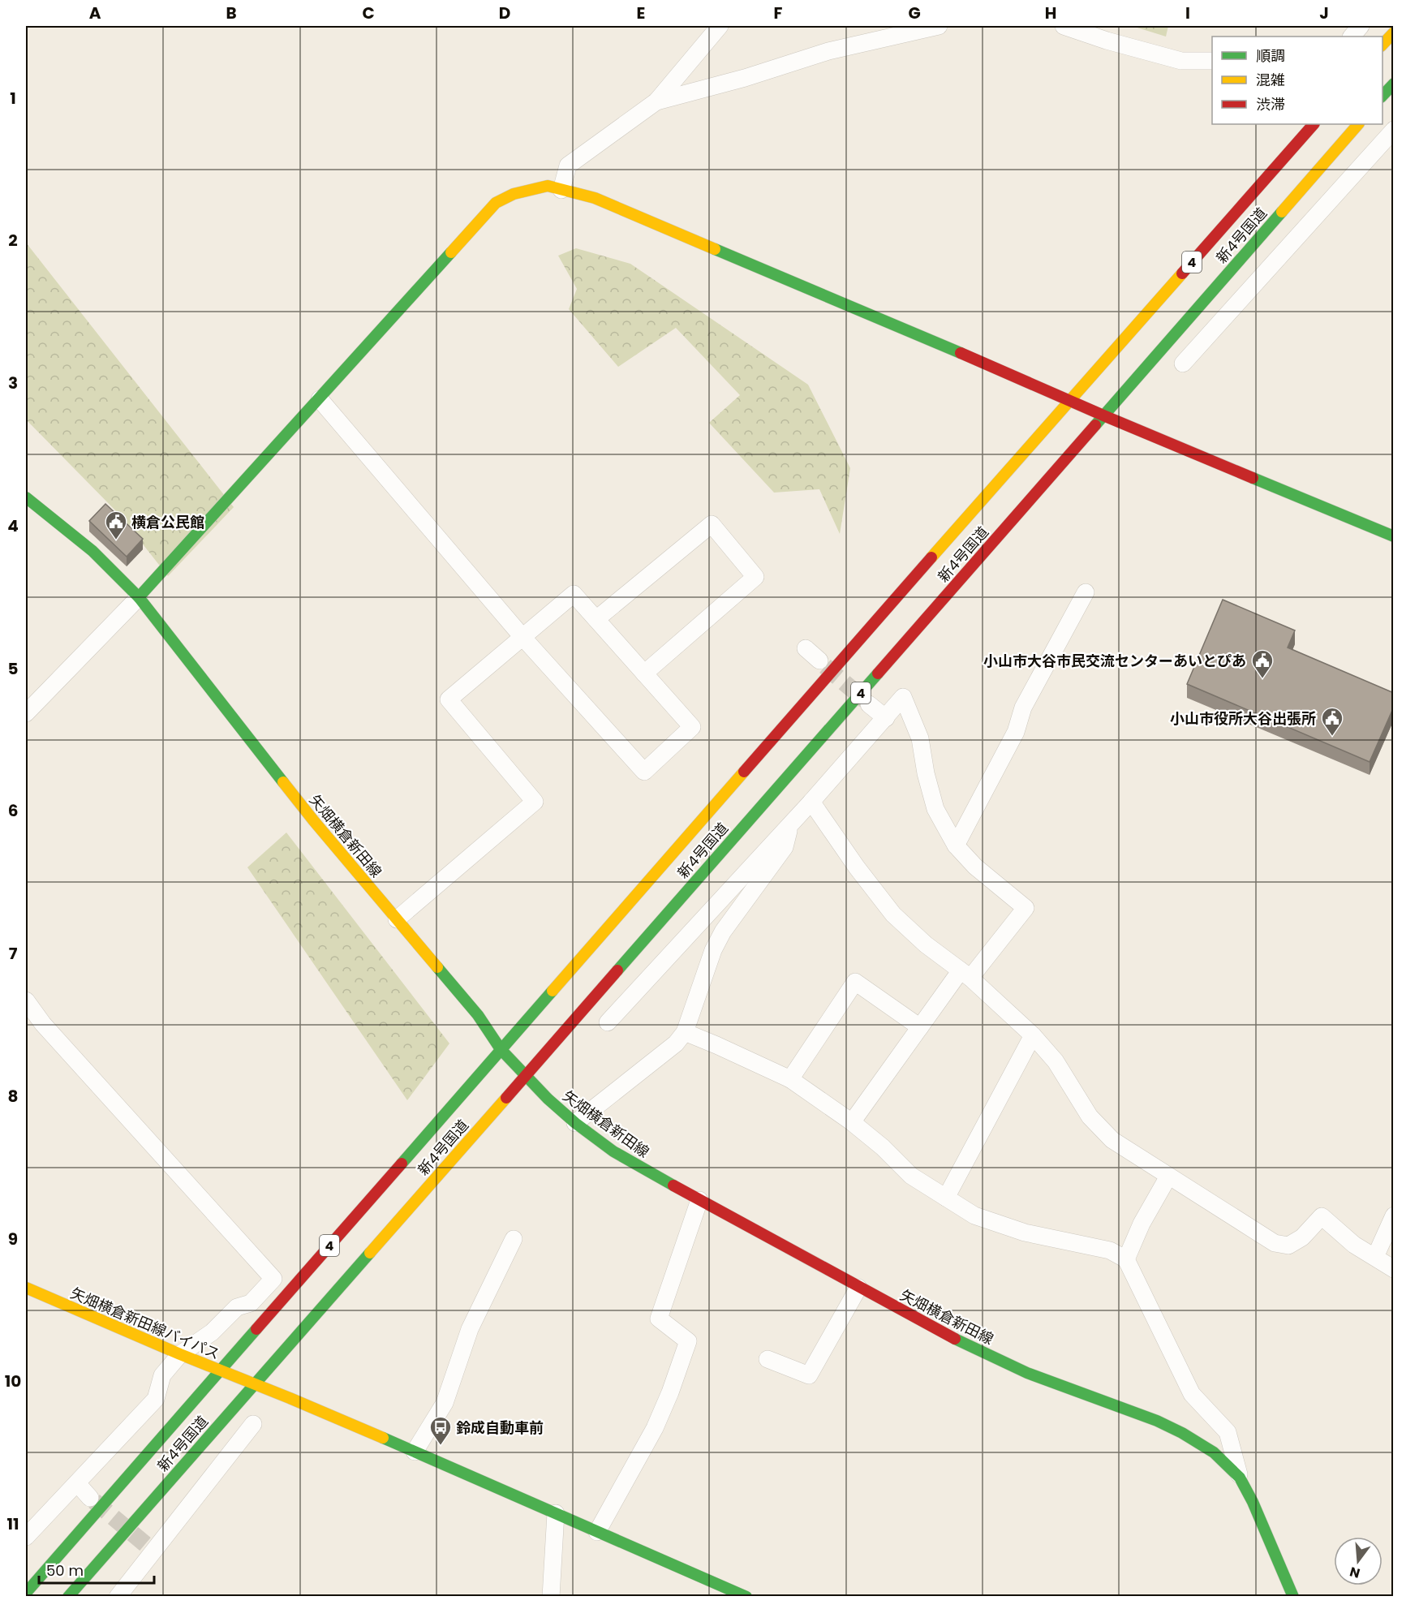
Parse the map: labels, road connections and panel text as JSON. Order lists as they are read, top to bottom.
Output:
{
  "streets": {
    "main road": [
      "新4号国道",
      "4",
      "矢畑横倉新田線",
      "矢畑横倉新田線バイパス"
    ]
  },
  "crossings": [
    ["新4号国道", "矢畑横倉新田線"],
    ["新4号国道", "矢畑横倉新田線バイパス"]
  ],
  "places": {
    "public building": ["横倉公民館", "小山市大谷市民交流センターあいとぴあ", "小山市役所大谷出張所"],
    "bus stop": ["鈴成自動車前"]
  },
  "legend": ["順調", "混雑", "渋滞"],
  "scale_bar": "50 m",
  "north": "bottom",
  "grid": {
    "columns": [
      "A",
      "B",
      "C",
      "D",
      "E",
      "F",
      "G",
      "H",
      "I",
      "J"
    ],
    "rows": [
      "1",
      "2",
      "3",
      "4",
      "5",
      "6",
      "7",
      "8",
      "9",
      "10",
      "11"
    ]
  }
}
